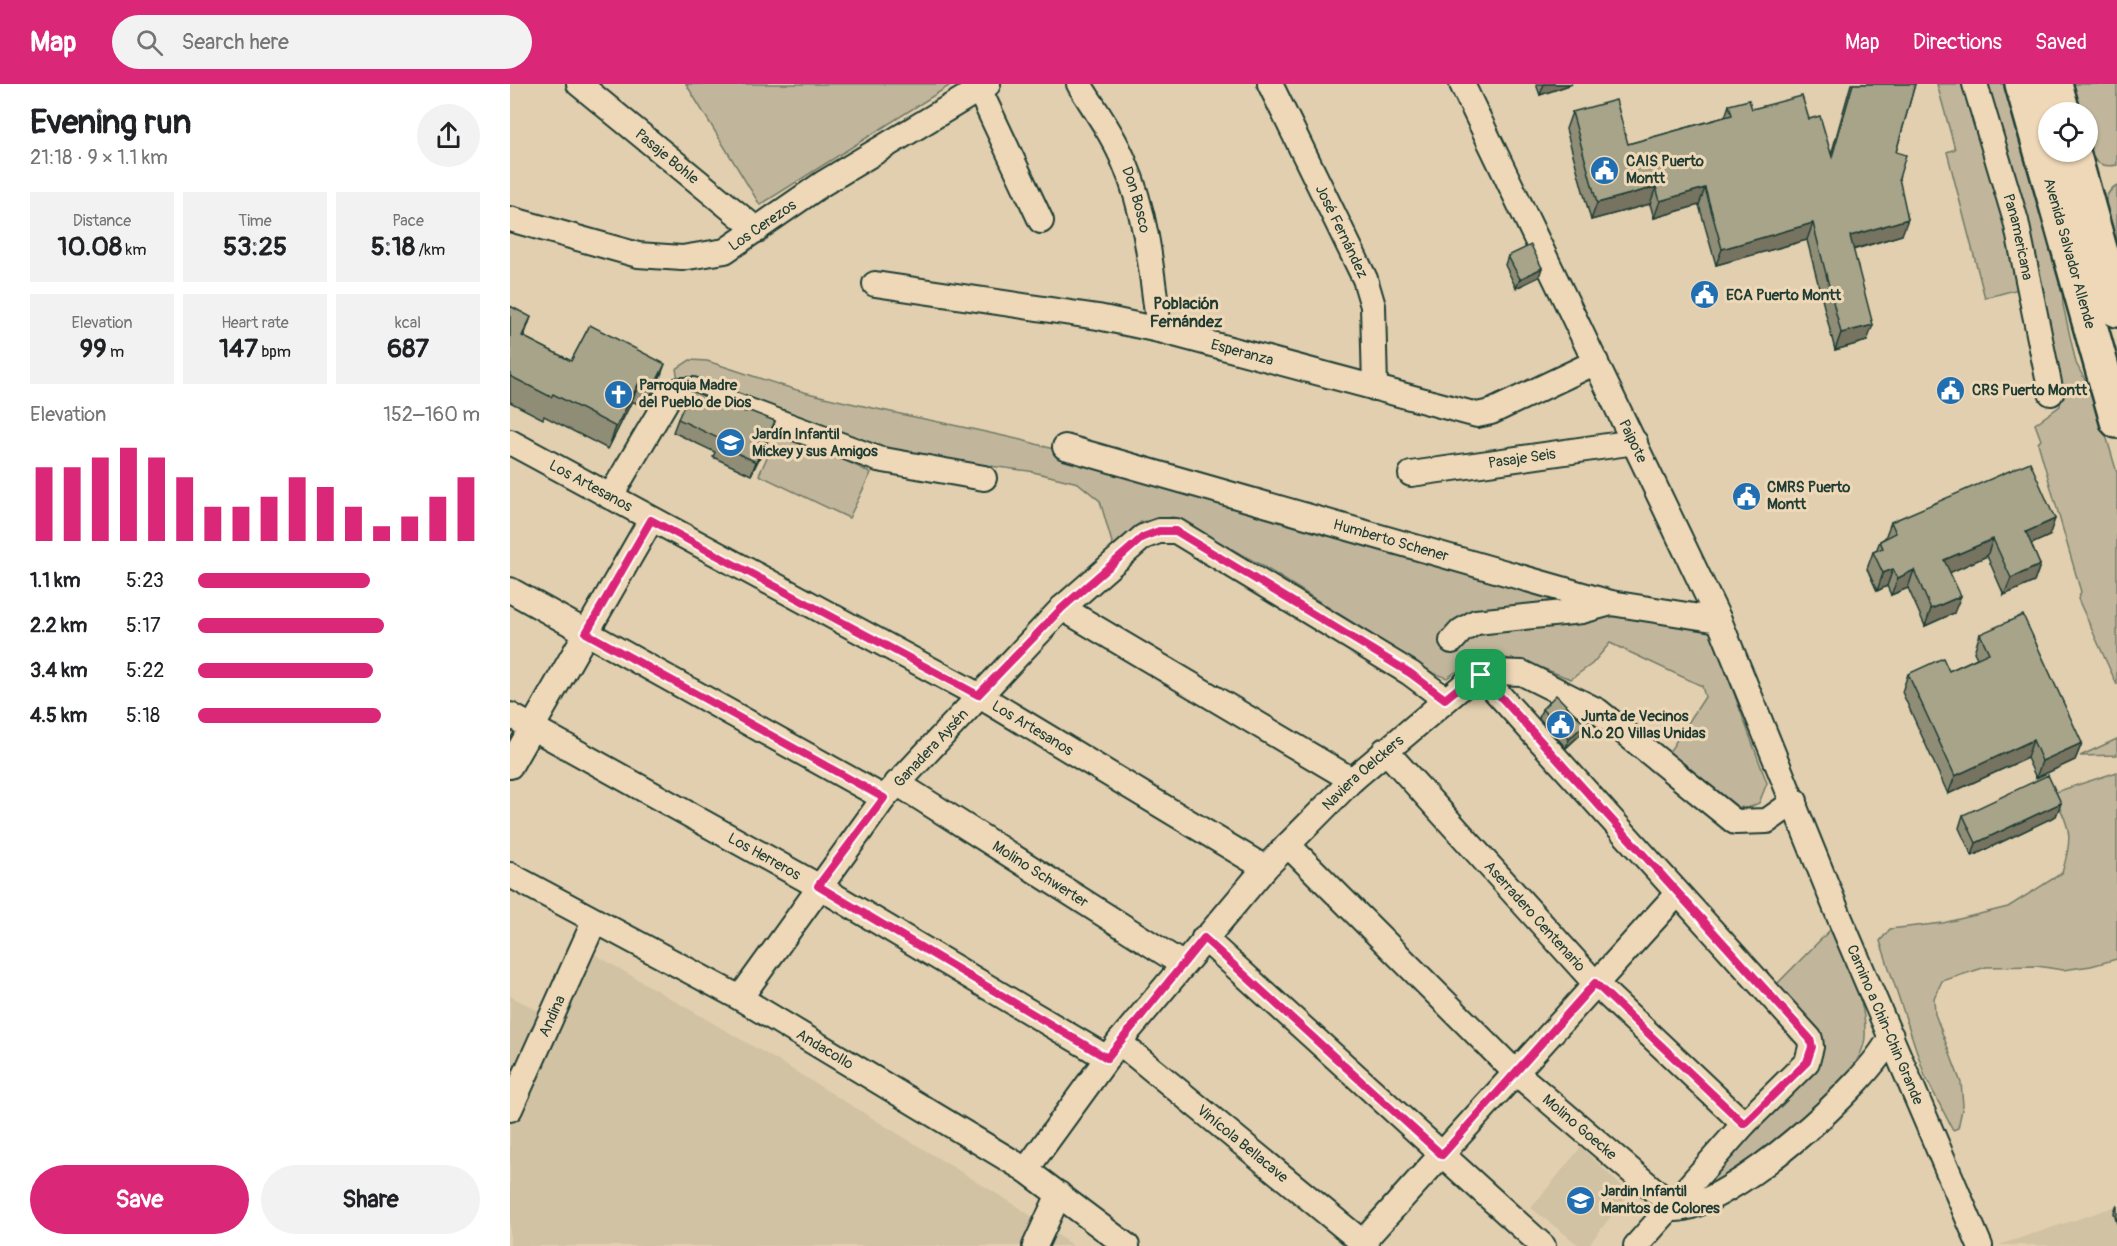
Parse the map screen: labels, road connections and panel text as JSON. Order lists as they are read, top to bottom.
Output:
{
  "streets": {
    "highway": ["Avenida Salvador Allende"],
    "street": [
      "Pasaje Bohle",
      "Don Bosco",
      "Los Cerezos",
      "José Fernández",
      "Panamericana",
      "Esperanza",
      "Paipote",
      "Pasaje Seis",
      "Los Artesanos",
      "Humberto Schener",
      "Ganadera Aysén",
      "Naviera Oelckers",
      "Los Herreros",
      "Molino Schwerter",
      "Aserradero Centenario",
      "Andina",
      "Camino a Chin-Chin Grande",
      "Andacollo",
      "Molino Goecke",
      "Vinícola Bellacave"
    ]
  },
  "crossings": [
    ["Pasaje Bohle", "Los Cerezos"],
    ["Don Bosco", "Esperanza"],
    ["José Fernández", "Esperanza"],
    ["Esperanza", "Paipote"],
    ["Paipote", "Pasaje Seis"],
    ["Paipote", "Humberto Schener"],
    ["Paipote", "Naviera Oelckers"],
    ["Paipote", "Camino a Chin-Chin Grande"],
    ["Los Artesanos", "Ganadera Aysén"],
    ["Los Artesanos", "Naviera Oelckers"],
    ["Ganadera Aysén", "Naviera Oelckers"],
    ["Ganadera Aysén", "Los Herreros"],
    ["Ganadera Aysén", "Molino Schwerter"],
    ["Ganadera Aysén", "Andacollo"],
    ["Naviera Oelckers", "Los Herreros"],
    ["Naviera Oelckers", "Molino Schwerter"],
    ["Naviera Oelckers", "Aserradero Centenario"],
    ["Naviera Oelckers", "Camino a Chin-Chin Grande"],
    ["Naviera Oelckers", "Andacollo"],
    ["Naviera Oelckers", "Molino Goecke"],
    ["Naviera Oelckers", "Vinícola Bellacave"],
    ["Los Herreros", "Vinícola Bellacave"],
    ["Andina", "Andacollo"]
  ],
  "districts": ["Población Fernández"],
  "places": {
    "public building": [
      "CAIS Puerto Montt",
      "ECA Puerto Montt",
      "CRS Puerto Montt",
      "CMRS Puerto Montt",
      "Junta de Vecinos N.º 20 Villas Unidas"
    ],
    "church": ["Parroquia Madre del Pueblo de Dios"],
    "school or university": ["Jardín Infantil Mickey y sus Amigos", "Jardin Infantil Manitos de Colores"]
  },
  "page": {
    "header": "Map",
    "search": "Search here",
    "nav": ["Map", "Directions", "Saved"],
    "heading": ["Evening run", "21:18 · 9 × 1.1 km"],
    "stats": [
      ["Distance", "10.08 km"],
      ["Time", "53:25"],
      ["Pace", "5:18 /km"],
      ["Elevation", "99 m"],
      ["Heart rate", "147 bpm"],
      ["kcal", "687"]
    ],
    "chart": ["Elevation", "152–160 m"],
    "list": [
      {
        "name": "1.1 km",
        "note": "5:23"
      },
      {
        "name": "2.2 km",
        "note": "5:17"
      },
      {
        "name": "3.4 km",
        "note": "5:22"
      },
      {
        "name": "4.5 km",
        "note": "5:18"
      }
    ],
    "buttons": ["Save", "Share"]
  }
}
